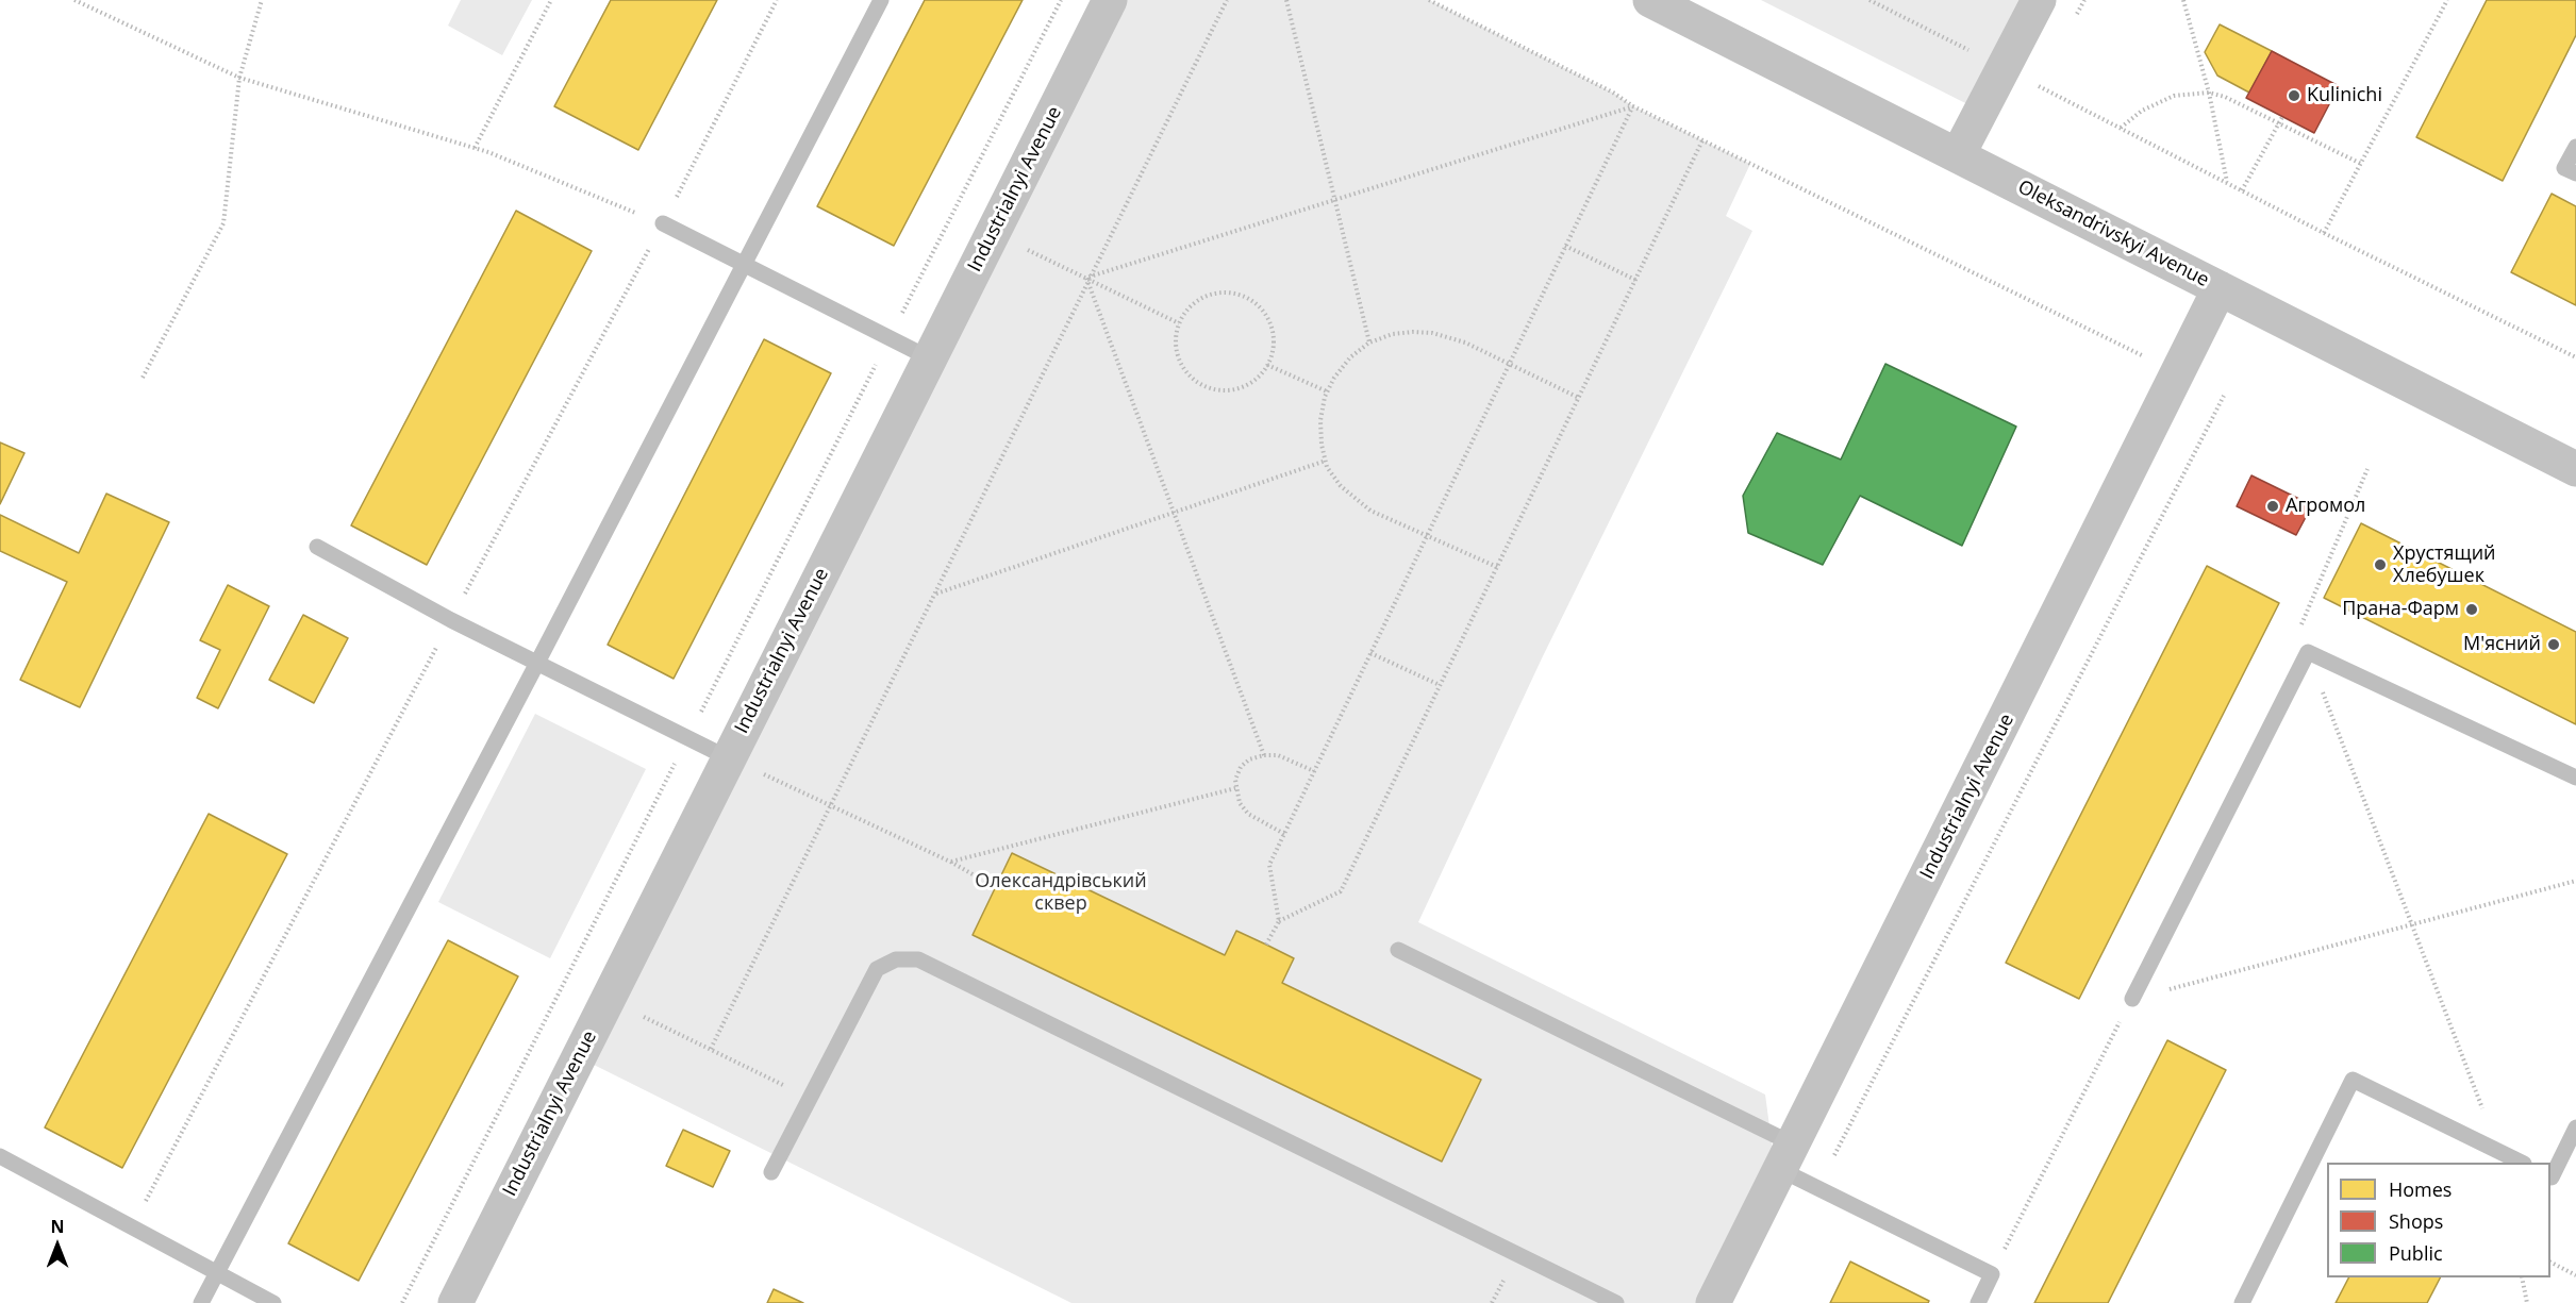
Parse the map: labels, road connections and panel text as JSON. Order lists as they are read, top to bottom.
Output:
{
  "streets": {
    "street": ["Industrialnyi Avenue", "Oleksandrivskyi Avenue"]
  },
  "crossings": [
    ["Industrialnyi Avenue", "Oleksandrivskyi Avenue"]
  ],
  "parks": ["Олександрівський сквер"],
  "places": [
    "Kulinichi",
    "Агромол",
    "Хрустящий Хлебушек",
    "Прана-Фарм",
    "М'ясний"
  ],
  "legend": ["Homes", "Shops", "Public"],
  "north": "top"
}
